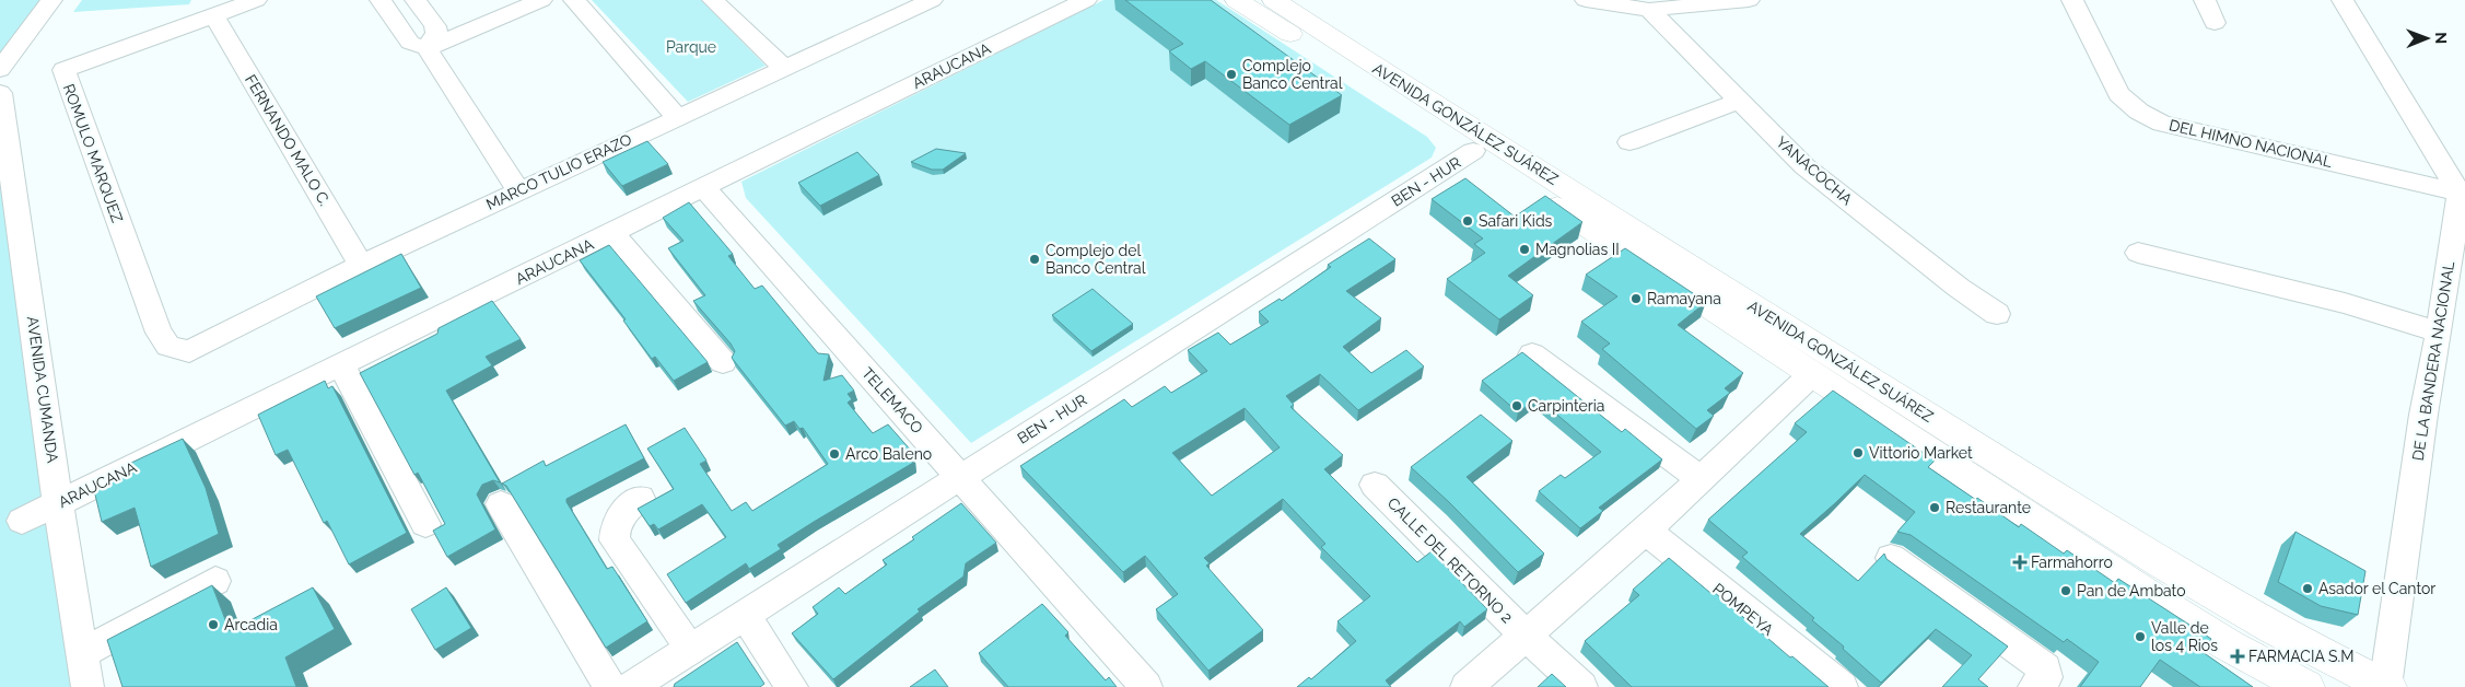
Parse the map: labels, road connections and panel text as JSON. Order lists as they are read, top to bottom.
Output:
{
  "streets": {
    "main road": ["AVENIDA GONZÁLEZ SUÁREZ"],
    "street": [
      "ARAUCANA",
      "FERNANDO MALO C.",
      "DEL HIMNO NACIONAL",
      "ROMULO MARQUEZ",
      "YANACOCHA",
      "MARCO TULIO ERAZO",
      "BEN - HUR",
      "DE LA BANDERA NACIONAL",
      "AVENIDA CUMANDA",
      "TELEMACO",
      "CALLE DEL RETORNO 2",
      "POMPEYA"
    ]
  },
  "crossings": [
    ["ARAUCANA", "AVENIDA CUMANDA"],
    ["ARAUCANA", "TELEMACO"],
    ["AVENIDA GONZÁLEZ SUÁREZ", "BEN - HUR"],
    ["AVENIDA GONZÁLEZ SUÁREZ", "DE LA BANDERA NACIONAL"],
    ["FERNANDO MALO C.", "ROMULO MARQUEZ"],
    ["FERNANDO MALO C.", "MARCO TULIO ERAZO"],
    ["DEL HIMNO NACIONAL", "DE LA BANDERA NACIONAL"],
    ["ROMULO MARQUEZ", "MARCO TULIO ERAZO"],
    ["BEN - HUR", "TELEMACO"]
  ],
  "parks": ["Parque"],
  "places": {
    "other": [
      "Complejo Banco Central",
      "Safari Kids",
      "Magnolias II",
      "Complejo del Banco Central",
      "Ramayana",
      "Carpinteria",
      "Vittorio Market",
      "Arco Baleno",
      "Restaurante",
      "Asador el Cantor",
      "Pan de Ambato",
      "Arcadia",
      "Valle de los 4 Rios"
    ],
    "health": ["Farmahorro", "FARMACIA S.M"]
  },
  "north": "right"
}
